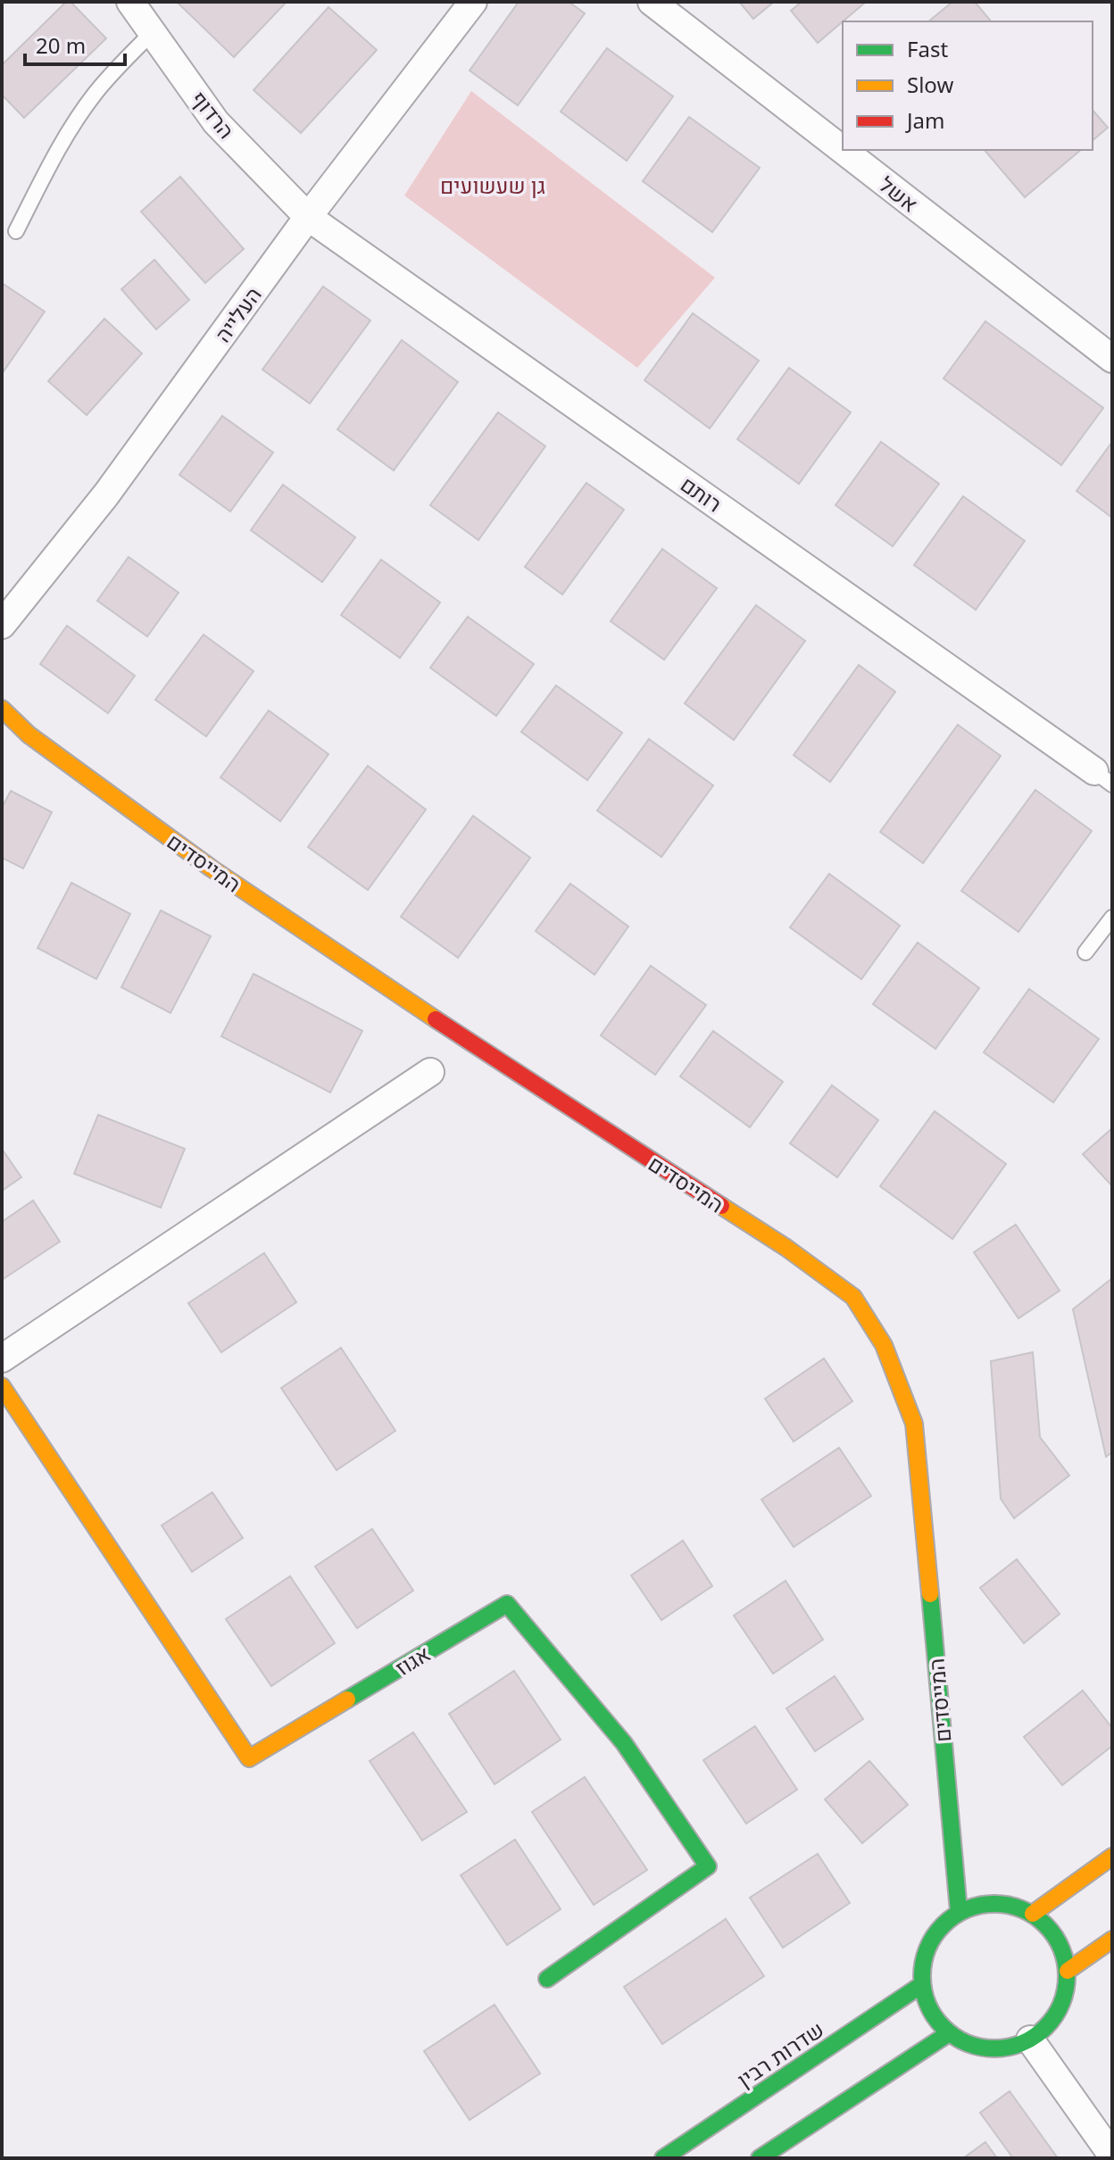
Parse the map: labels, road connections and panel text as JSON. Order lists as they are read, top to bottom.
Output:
{
  "streets": {
    "street": [
      "הרדוף",
      "אשל",
      "העלייה",
      "רותם",
      "המייסדים",
      "אגוז",
      "שדרות רבין"
    ]
  },
  "crossings": [
    ["הרדוף", "העלייה"],
    ["הרדוף", "רותם"],
    ["העלייה", "רותם"],
    ["המייסדים", "שדרות רבין"]
  ],
  "parks": ["גן שעשועים"],
  "legend": ["Fast", "Slow", "Jam"],
  "scale_bar": "20 m"
}
